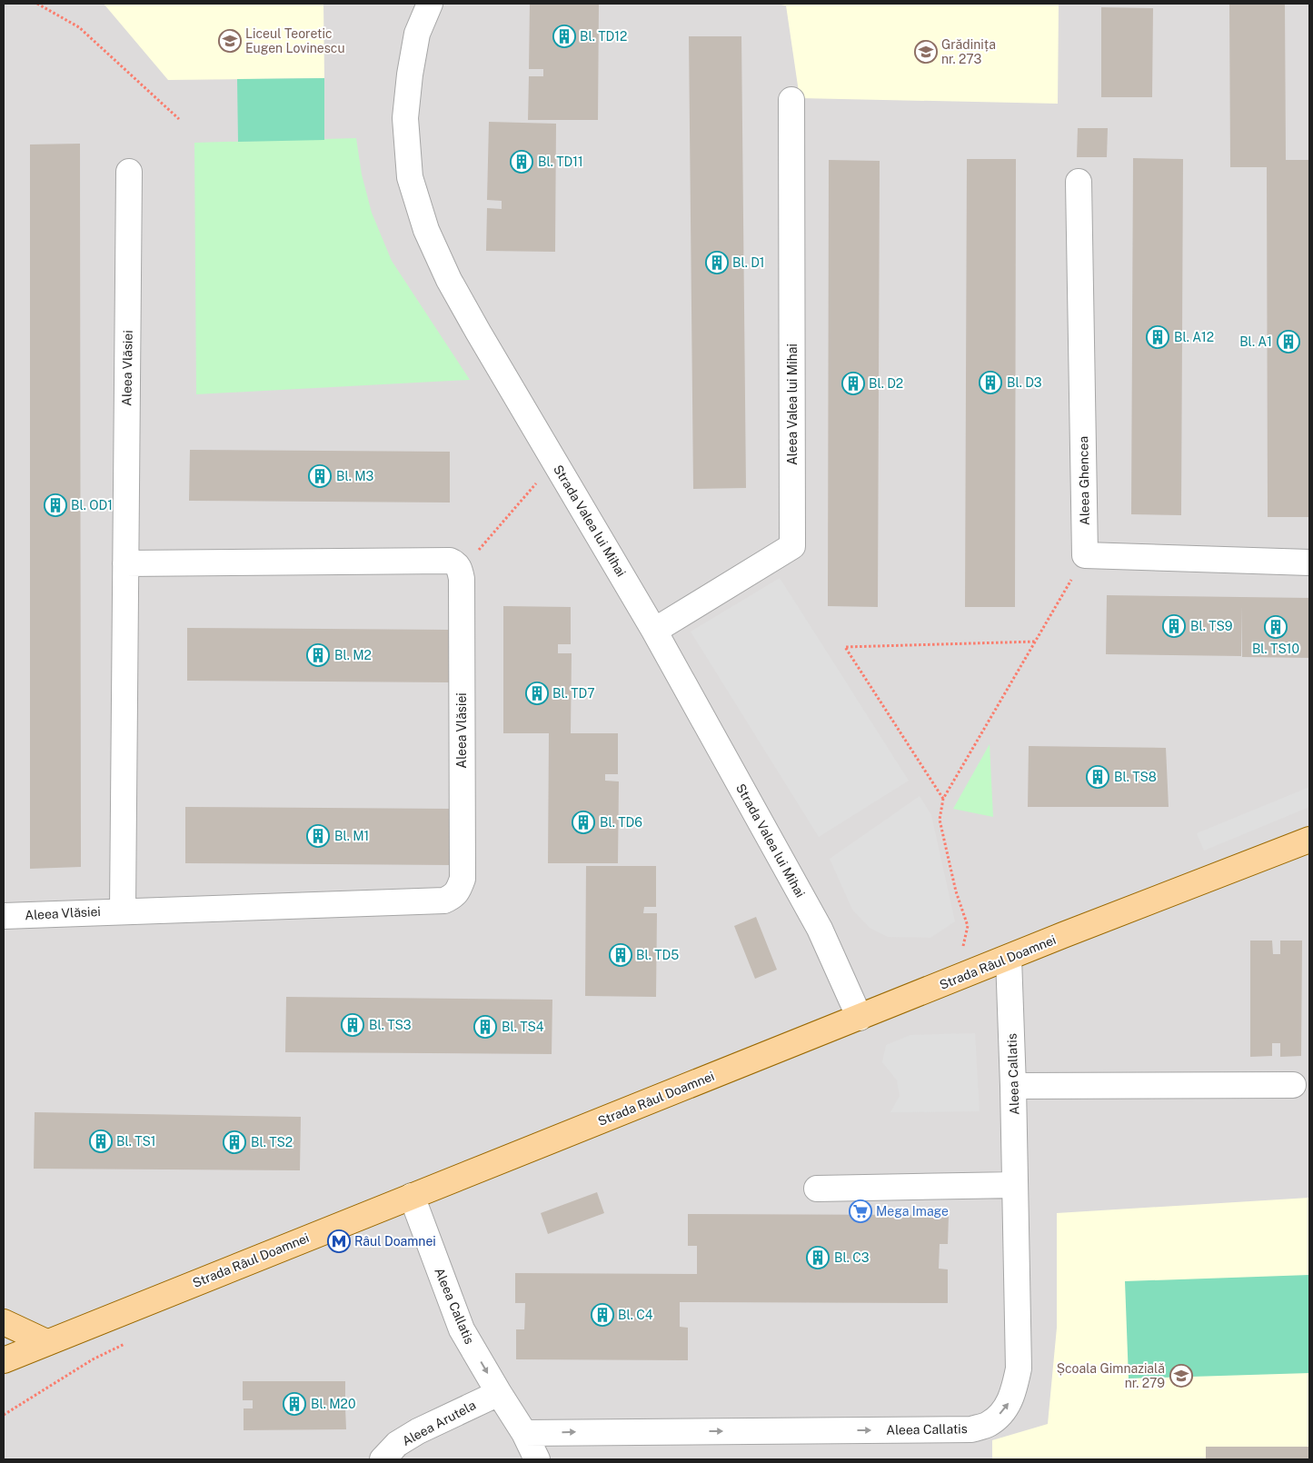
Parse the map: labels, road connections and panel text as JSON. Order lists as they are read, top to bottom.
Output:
{
  "streets": {
    "main road": ["Strada Râul Doamnei"],
    "street": [
      "Aleea Vlăsiei",
      "Aleea Valea lui Mihai",
      "Aleea Ghencea",
      "Strada Valea lui Mihai",
      "Aleea Callatis",
      "Aleea Arutela"
    ]
  },
  "crossings": [
    ["Aleea Valea lui Mihai", "Strada Valea lui Mihai"],
    ["Strada Valea lui Mihai", "Strada Râul Doamnei"],
    ["Strada Râul Doamnei", "Aleea Callatis"],
    ["Aleea Callatis", "Aleea Arutela"]
  ],
  "places": {
    "building": [
      "Bl. TD12",
      "Bl. TD11",
      "Bl. D1",
      "Bl. A12",
      "Bl. A1",
      "Bl. D3",
      "Bl. D2",
      "Bl. M3",
      "Bl. OD1",
      "Bl. TS9",
      "Bl. TS10",
      "Bl. M2",
      "Bl. TD7",
      "Bl. TS8",
      "Bl. TD6",
      "Bl. M1",
      "Bl. TD5",
      "Bl. TS3",
      "Bl. TS4",
      "Bl. TS1",
      "Bl. TS2",
      "Bl. C3",
      "Bl. C4",
      "Bl. M20"
    ],
    "school or university": ["Liceul Teoretic Eugen Lovinescu", "Grădinița nr. 273", "Școala Gimnazială nr. 279"],
    "supermarket": ["Mega Image"],
    "metro station": ["Râul Doamnei"]
  }
}
